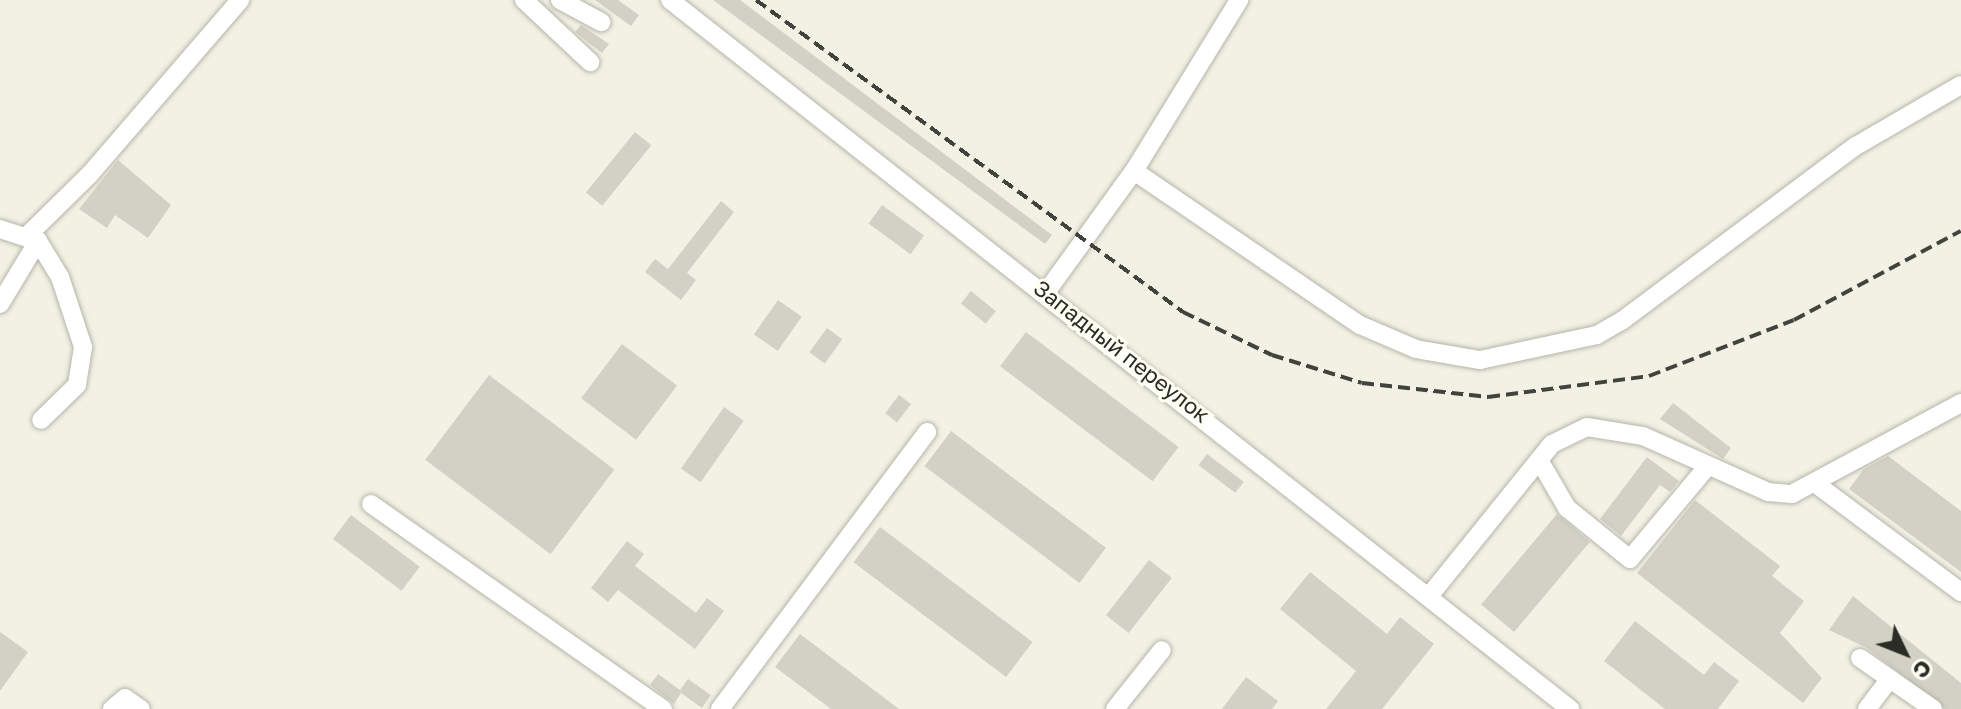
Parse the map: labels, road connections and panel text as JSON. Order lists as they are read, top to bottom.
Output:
{
  "streets": {
    "street": ["Западный переулок"]
  },
  "north": "bottom right"
}
